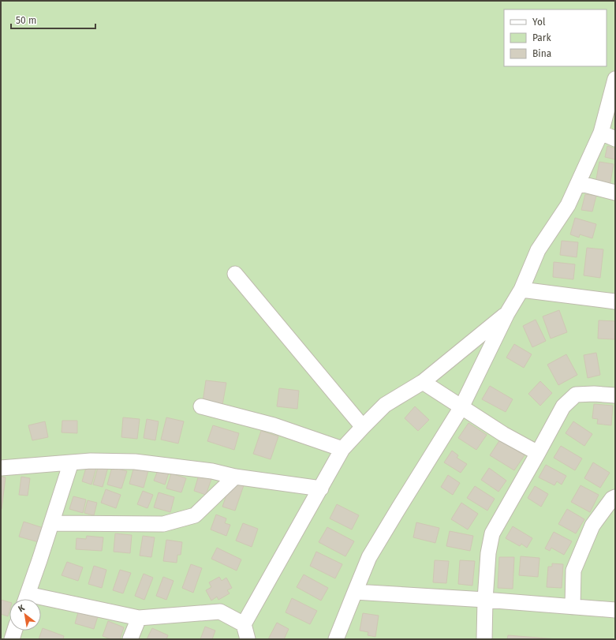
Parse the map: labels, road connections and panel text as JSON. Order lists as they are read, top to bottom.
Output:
{
  "legend": ["Yol", "Park", "Bina"],
  "scale_bar": "50 m",
  "north": "top left"
}
